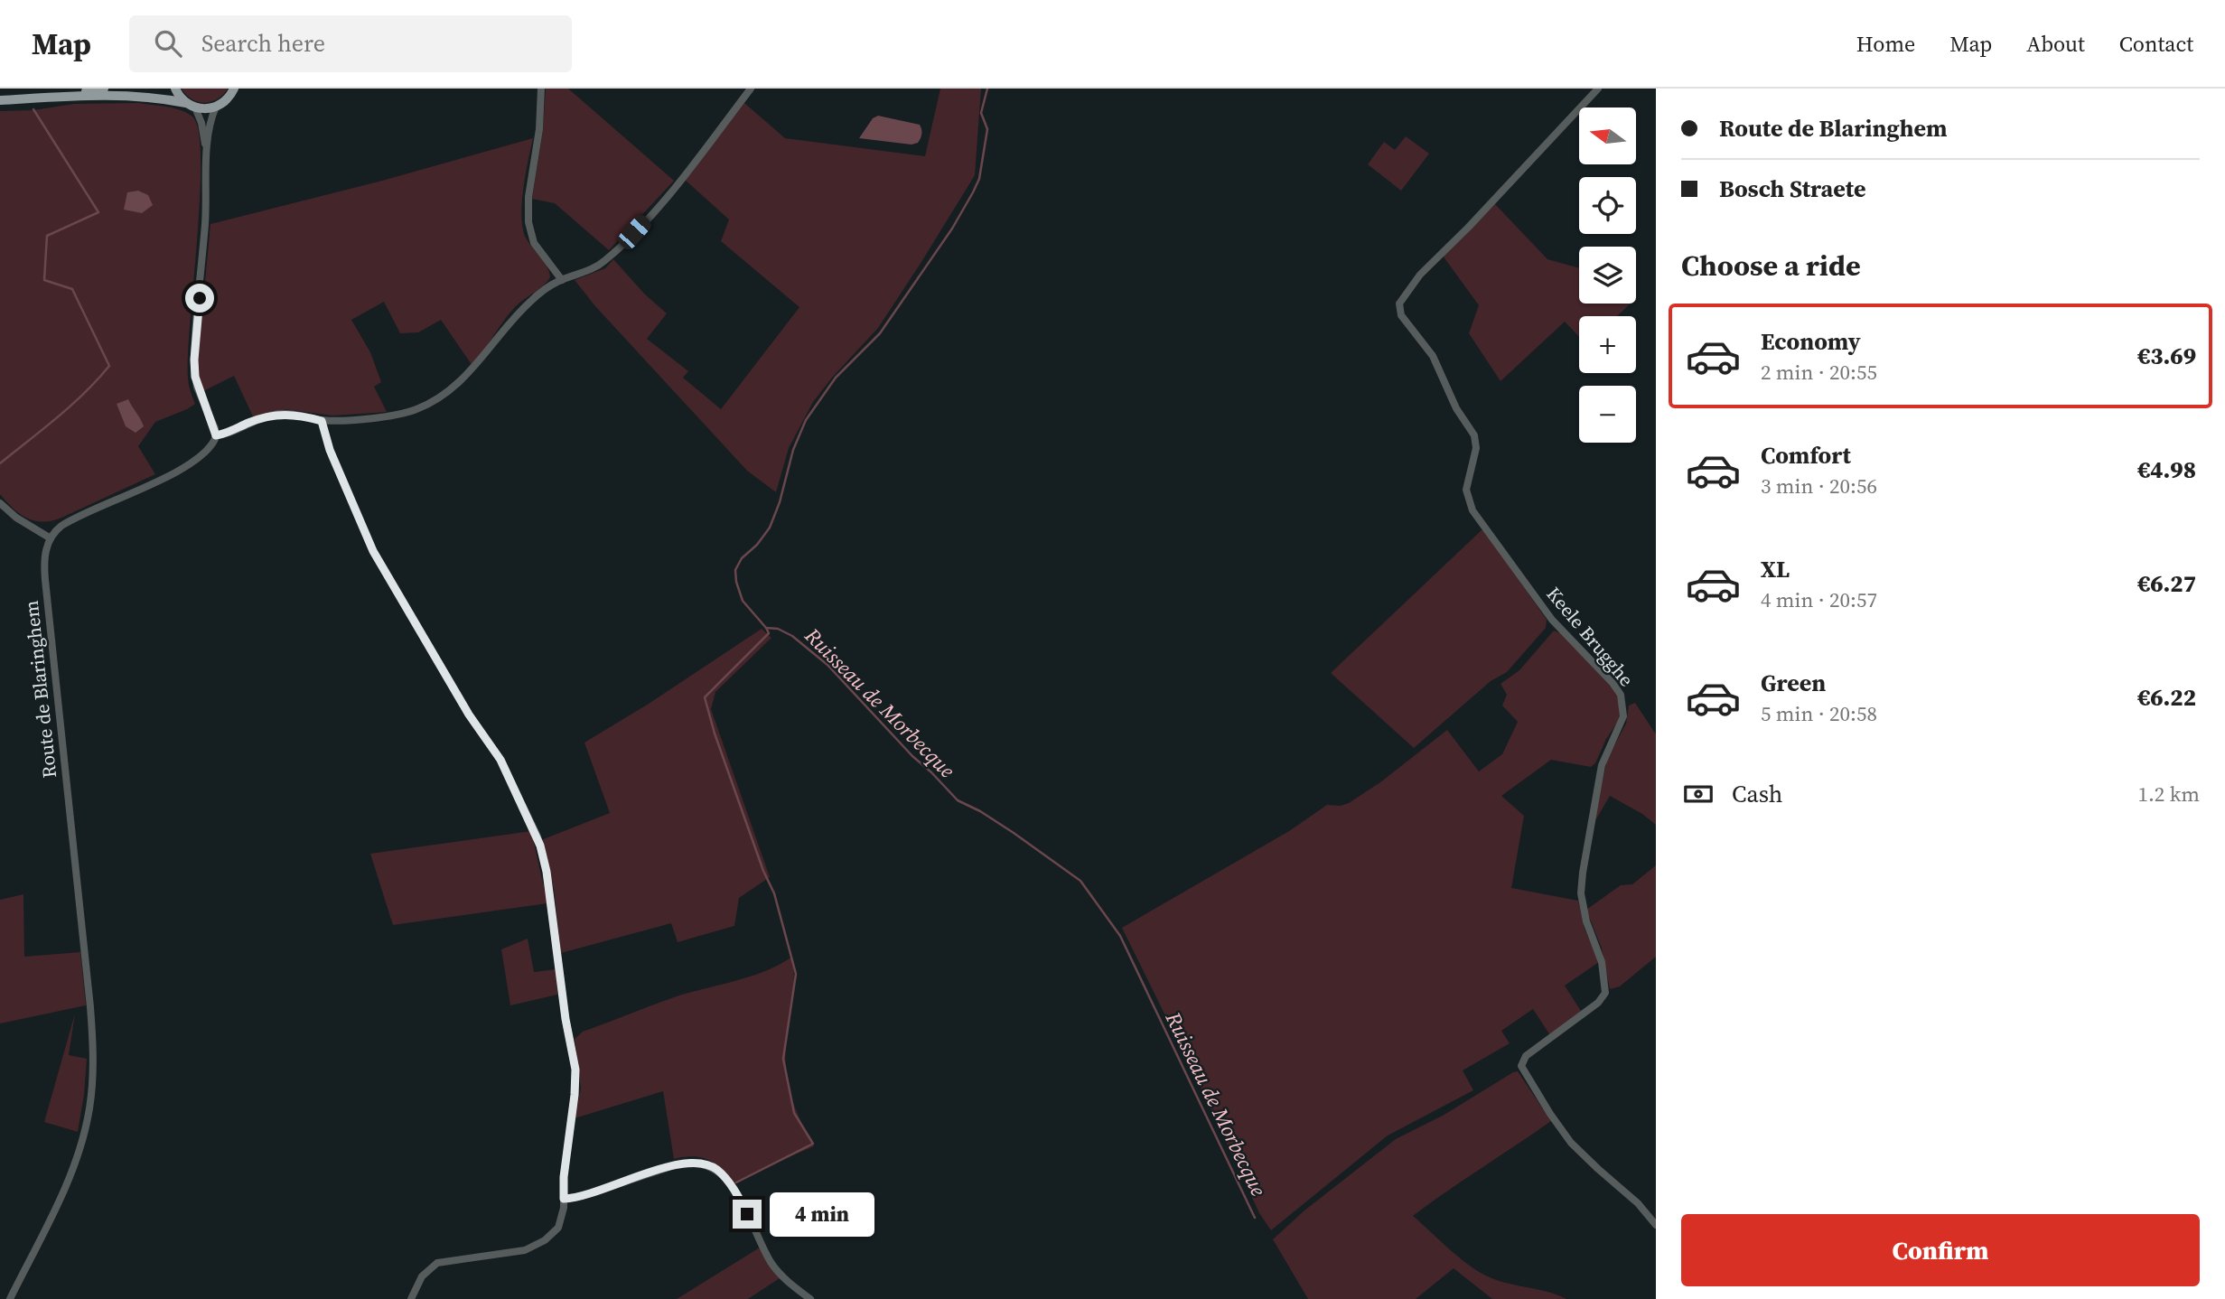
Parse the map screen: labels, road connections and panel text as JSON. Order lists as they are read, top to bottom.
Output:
{
  "streets": {
    "street": ["Keele Brugghe", "Route de Blaringhem"]
  },
  "water": ["Ruisseau de Morbecque"],
  "north": "left",
  "page": {
    "header": "Map",
    "search": "Search here",
    "nav": [
      "Home",
      "Map",
      "About",
      "Contact"
    ],
    "banner": ["Route de Blaringhem", "Bosch Straete"],
    "map_buttons": ["+", "−"],
    "heading": "Choose a ride",
    "list": [
      {
        "name": "Economy",
        "note": "2 min · 20:55",
        "value": "€3.69"
      },
      {
        "name": "Comfort",
        "note": "3 min · 20:56",
        "value": "€4.98"
      },
      {
        "name": "XL",
        "note": "4 min · 20:57",
        "value": "€6.27"
      },
      {
        "name": "Green",
        "note": "5 min · 20:58",
        "value": "€6.22"
      }
    ],
    "pay": ["Cash", "1.2 km"],
    "bubble": "4 min",
    "buttons": "Confirm"
  }
}
